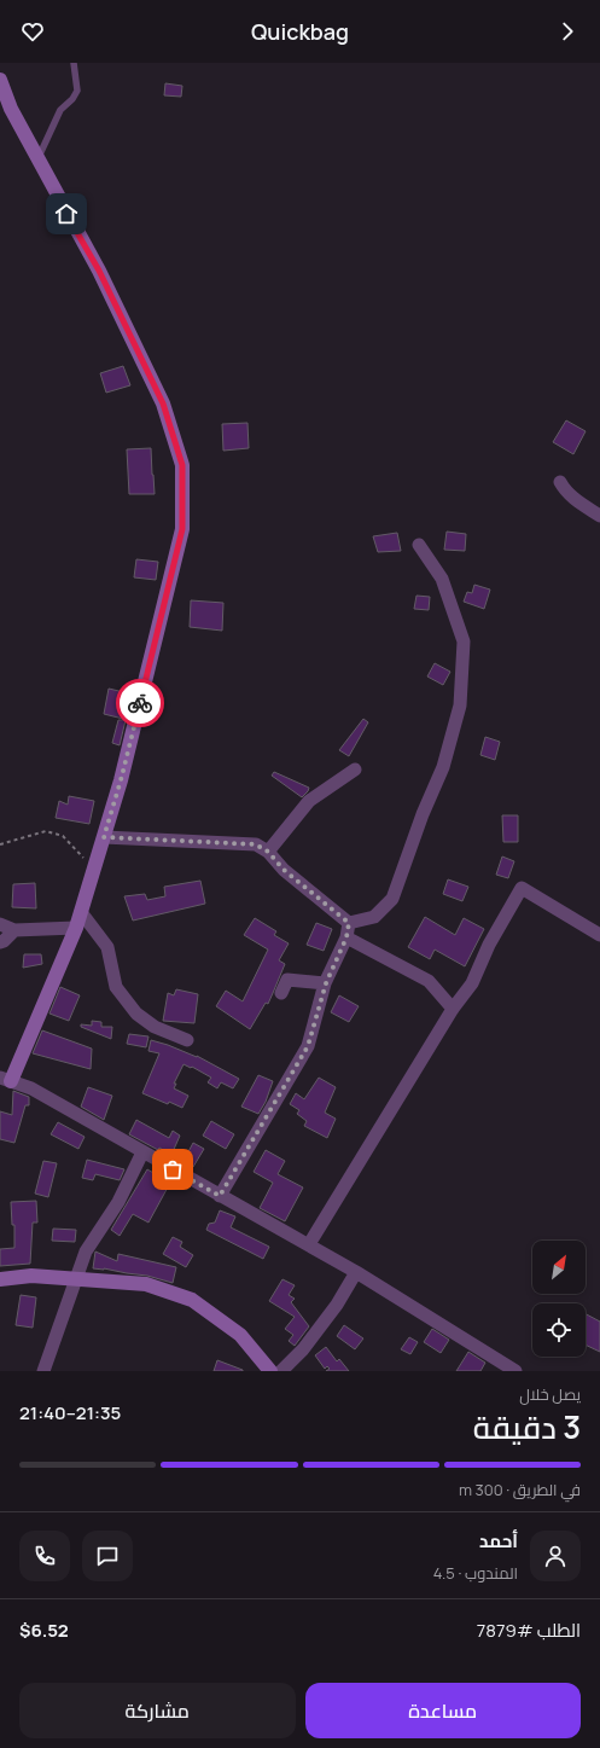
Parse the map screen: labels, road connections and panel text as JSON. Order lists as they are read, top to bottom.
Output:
{
  "north": "top right",
  "page": {
    "header": "Quickbag",
    "heading": ["3 دقيقة", "يصل خلال", "21:35–21:40"],
    "panel": [
      "أحمد",
      "المندوب · 4.5",
      "الطلب #7879",
      "$6.52"
    ],
    "bar": "في الطريق · 300 m",
    "buttons": ["مساعدة", "مشاركة"]
  }
}
